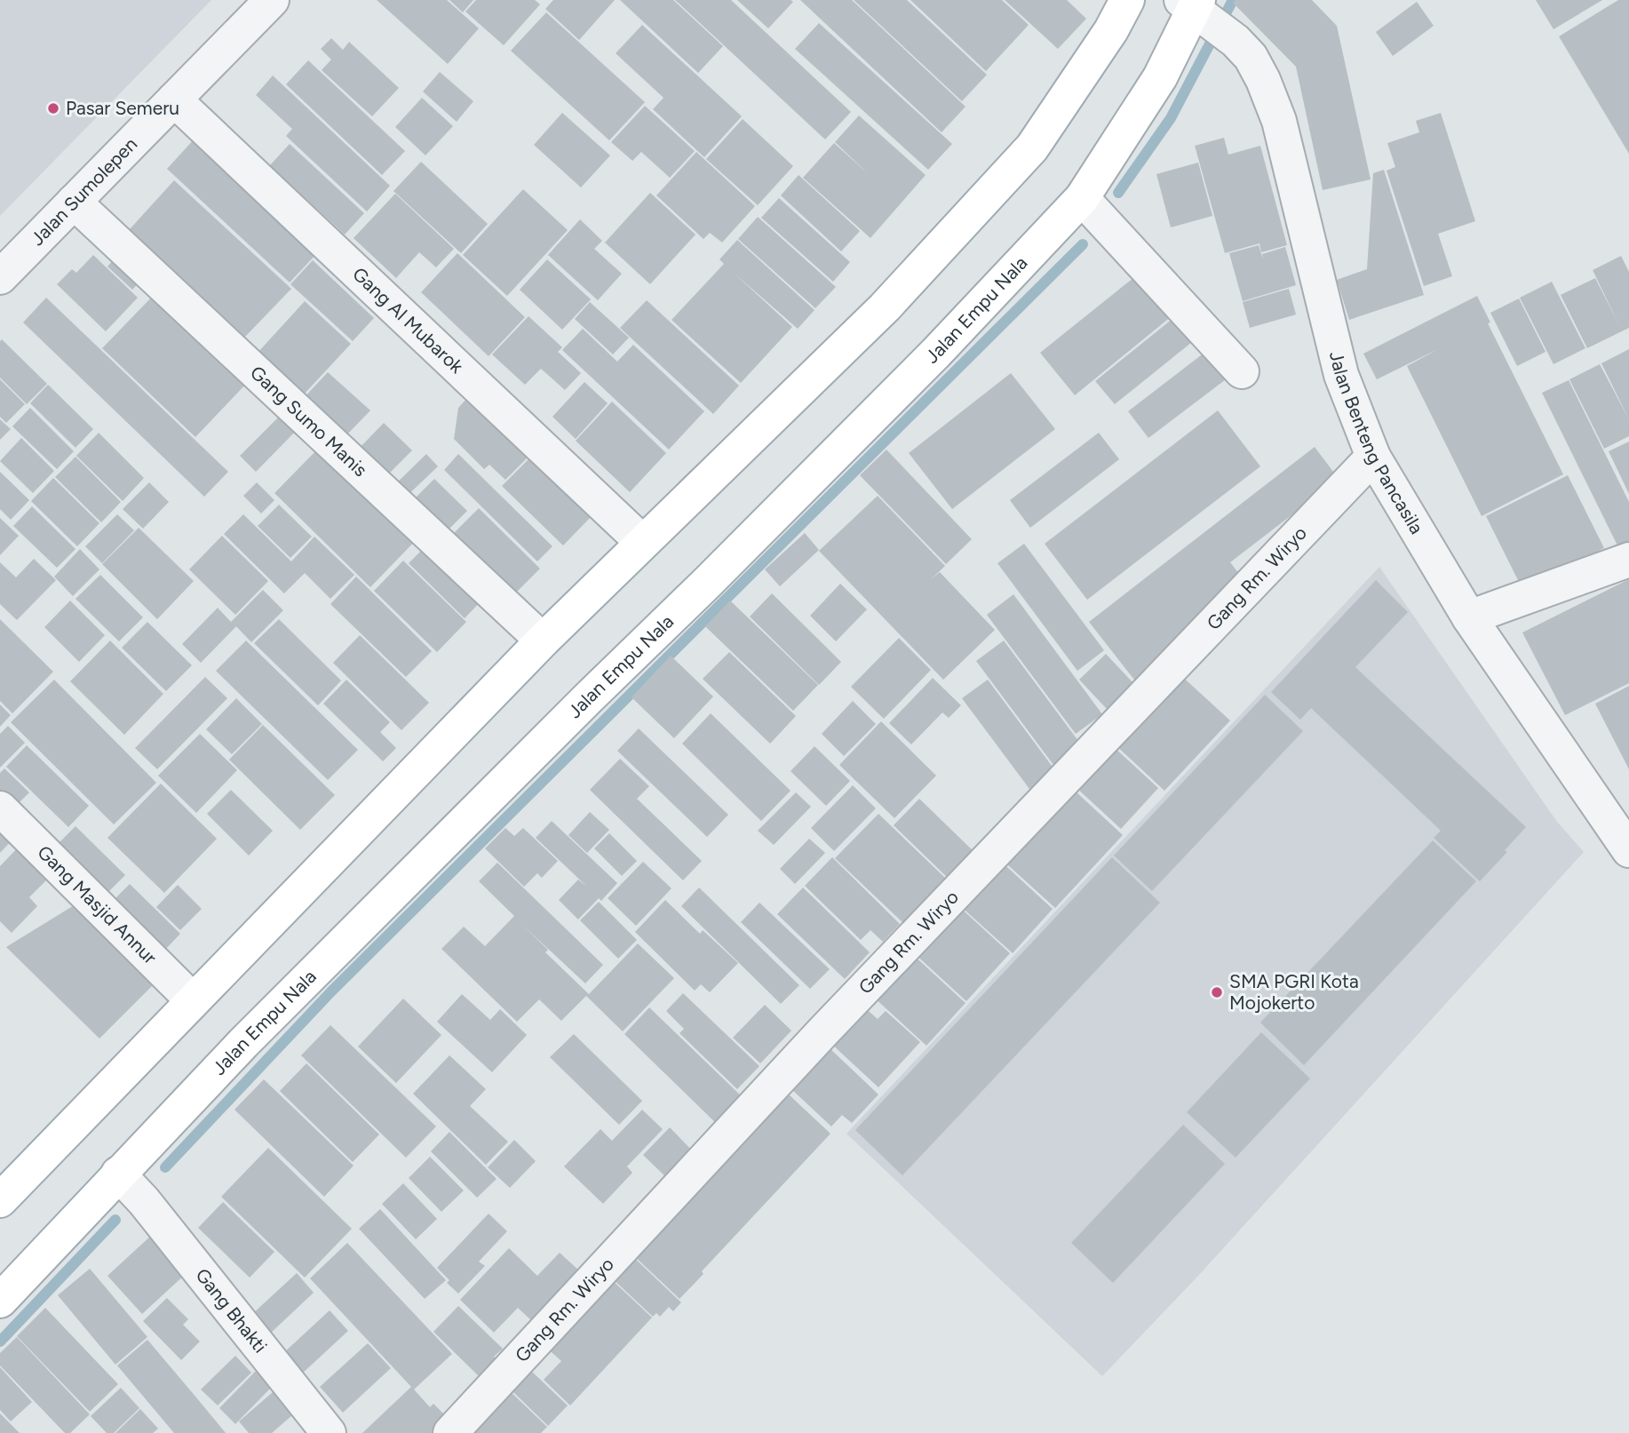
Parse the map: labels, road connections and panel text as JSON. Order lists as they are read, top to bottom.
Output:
{
  "streets": {
    "main road": ["Jalan Empu Nala"],
    "street": [
      "Jalan Sumolepen",
      "Gang Al Mubarok",
      "Gang Sumo Manis",
      "Jalan Benteng Pancasila",
      "Gang Rm. Wiryo",
      "Gang Masjid Annur",
      "Gang Bhakti"
    ]
  },
  "crossings": [
    ["Jalan Sumolepen", "Gang Al Mubarok"],
    ["Jalan Sumolepen", "Gang Sumo Manis"],
    ["Jalan Empu Nala", "Jalan Benteng Pancasila"],
    ["Jalan Empu Nala", "Gang Bhakti"],
    ["Jalan Benteng Pancasila", "Gang Rm. Wiryo"]
  ],
  "places": ["Pasar Semeru", "SMA PGRI Kota Mojokerto"]
}
